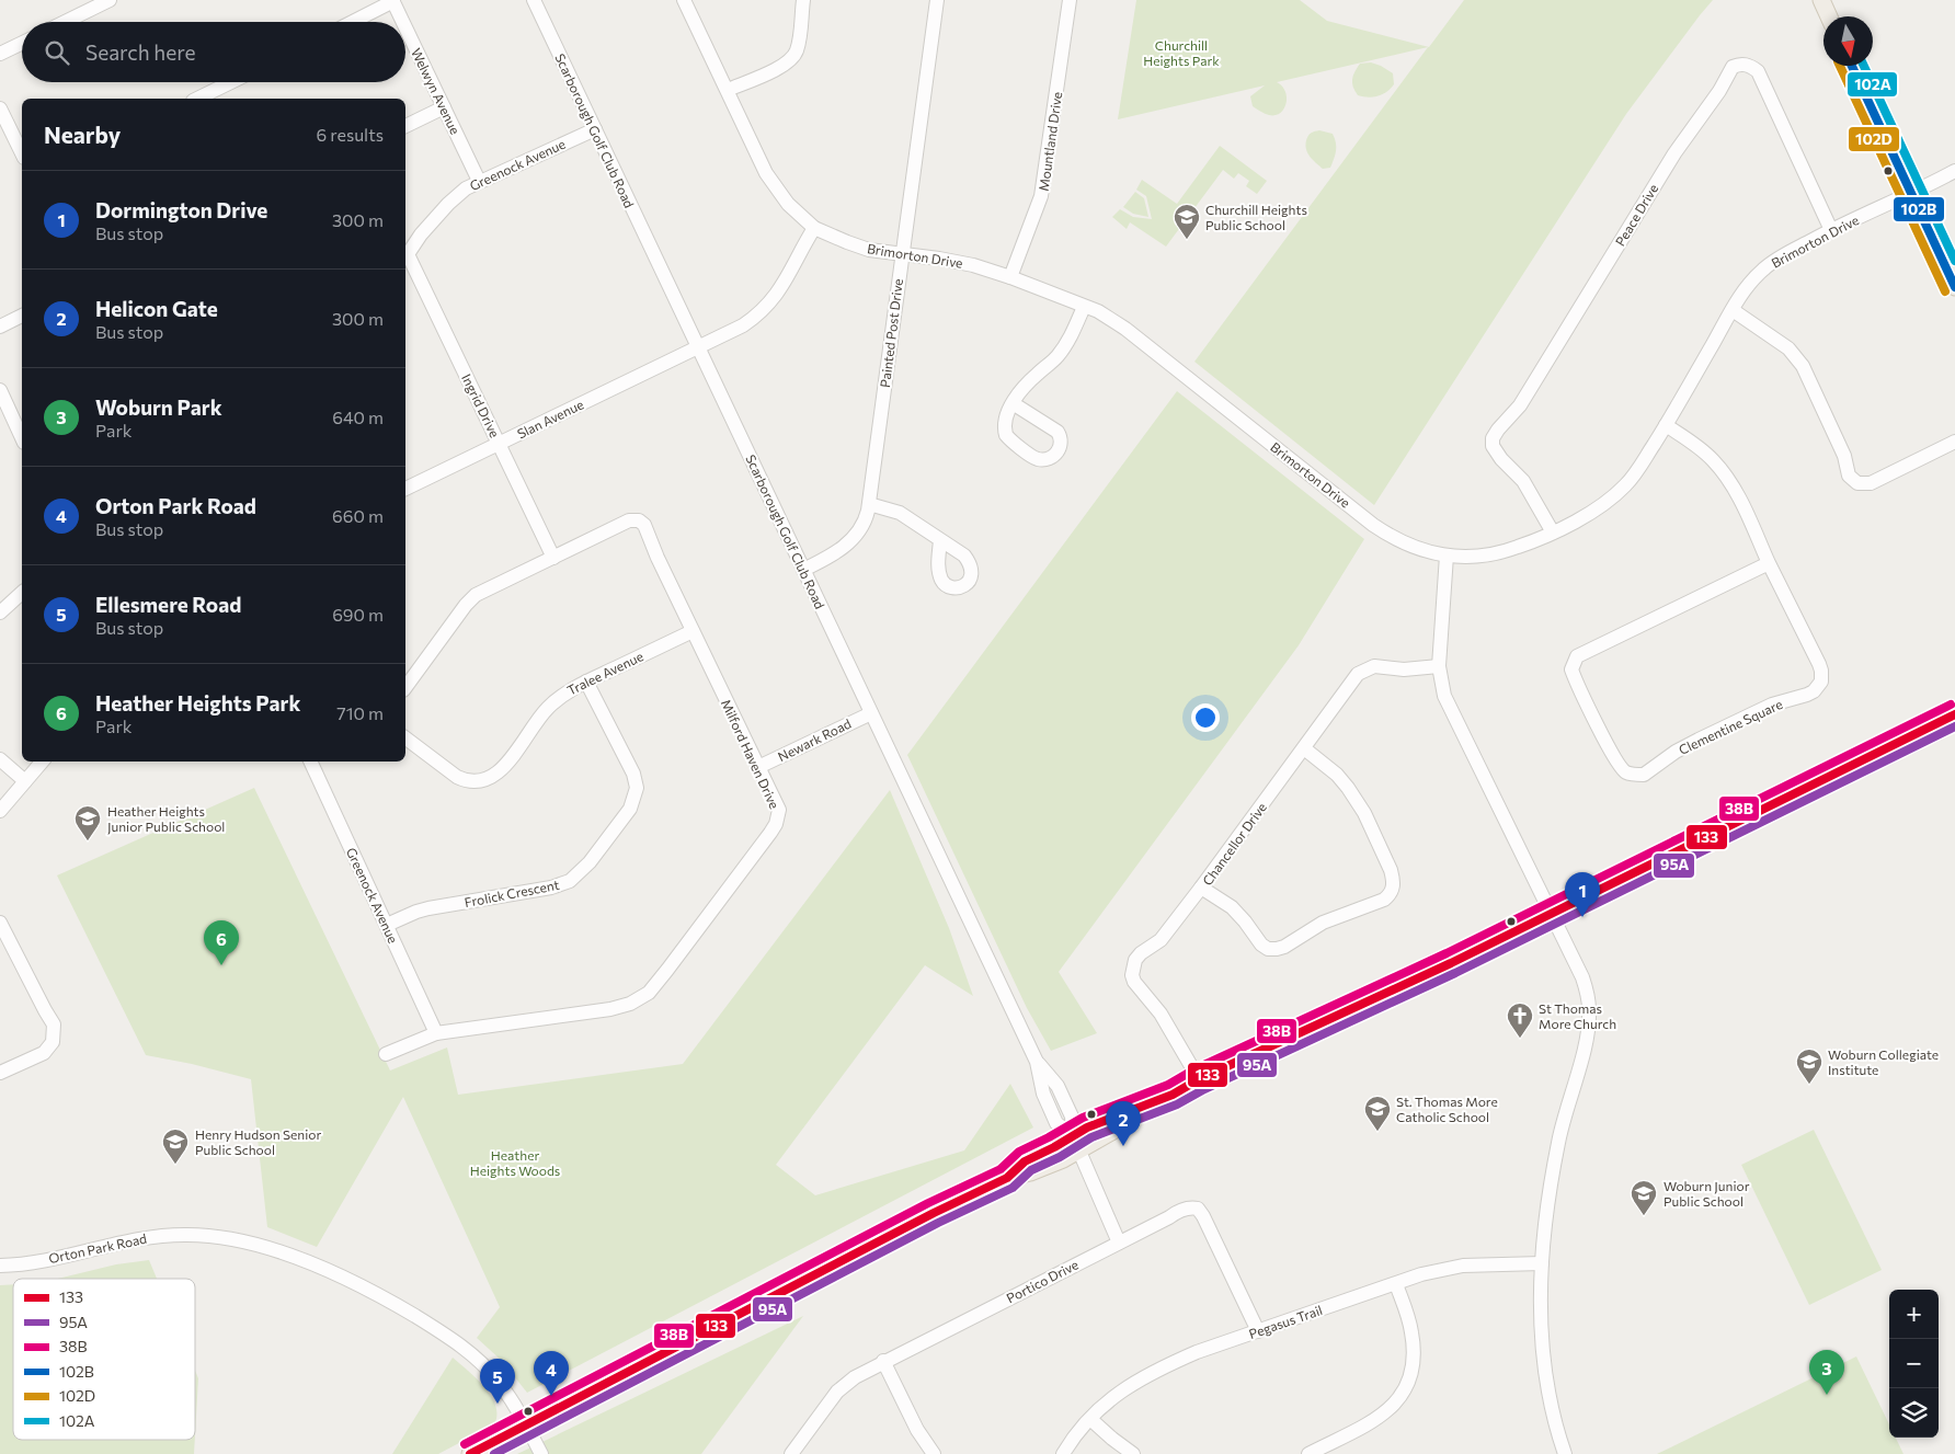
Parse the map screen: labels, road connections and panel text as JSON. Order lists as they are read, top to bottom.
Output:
{
  "streets": {
    "street": [
      "Welwyn Avenue",
      "Scarborough Golf Club Road",
      "Mountland Drive",
      "Greenock Avenue",
      "Peace Drive",
      "Brimorton Drive",
      "Painted Post Drive",
      "Ingrid Drive",
      "Slan Avenue",
      "Tralee Avenue",
      "Clementine Square",
      "Newark Road",
      "Milford Haven Drive",
      "Chancellor Drive",
      "Frolick Crescent",
      "Orton Park Road",
      "Portico Drive",
      "Pegasus Trail"
    ]
  },
  "crossings": [
    ["Welwyn Avenue", "Greenock Avenue"],
    ["Scarborough Golf Club Road", "Greenock Avenue"],
    ["Scarborough Golf Club Road", "Painted Post Drive"],
    ["Scarborough Golf Club Road", "Slan Avenue"],
    ["Scarborough Golf Club Road", "Newark Road"],
    ["Mountland Drive", "Brimorton Drive"],
    ["Greenock Avenue", "Ingrid Drive"],
    ["Greenock Avenue", "Milford Haven Drive"],
    ["Greenock Avenue", "Frolick Crescent"],
    ["Peace Drive", "Brimorton Drive"],
    ["Brimorton Drive", "Painted Post Drive"],
    ["Brimorton Drive", "Slan Avenue"],
    ["Brimorton Drive", "Clementine Square"],
    ["Ingrid Drive", "Slan Avenue"],
    ["Ingrid Drive", "Milford Haven Drive"],
    ["Tralee Avenue", "Milford Haven Drive"],
    ["Tralee Avenue", "Frolick Crescent"],
    ["Newark Road", "Milford Haven Drive"],
    ["Portico Drive", "Pegasus Trail"]
  ],
  "parks": ["Churchill Heights Park", "Heather Heights Woods"],
  "places": {
    "school or university": [
      "Churchill Heights Public School",
      "Heather Heights Junior Public School",
      "Woburn Collegiate Institute",
      "St. Thomas More Catholic School",
      "Henry Hudson Senior Public School",
      "Woburn Junior Public School"
    ],
    "church": ["St Thomas More Church"]
  },
  "lines": [
    "transit line 102B",
    "transit line 102D",
    "transit line 102A",
    "transit line 38B",
    "transit line 133",
    "transit line 95A"
  ],
  "legend": [
    "133",
    "95A",
    "38B",
    "102B",
    "102D",
    "102A"
  ],
  "north": "bottom",
  "page": {
    "search": "Search here",
    "heading": ["Nearby", "6 results"],
    "list": [
      {
        "mark": "1",
        "name": "Dormington Drive",
        "note": "Bus stop",
        "value": "300 m"
      },
      {
        "mark": "2",
        "name": "Helicon Gate",
        "note": "Bus stop",
        "value": "300 m"
      },
      {
        "mark": "3",
        "name": "Woburn Park",
        "note": "Park",
        "value": "640 m"
      },
      {
        "mark": "4",
        "name": "Orton Park Road",
        "note": "Bus stop",
        "value": "660 m"
      },
      {
        "mark": "5",
        "name": "Ellesmere Road",
        "note": "Bus stop",
        "value": "690 m"
      },
      {
        "mark": "6",
        "name": "Heather Heights Park",
        "note": "Park",
        "value": "710 m"
      }
    ],
    "pins": [
      "1",
      "6",
      "2",
      "3",
      "4",
      "5"
    ],
    "map_buttons": ["+", "−"]
  }
}
